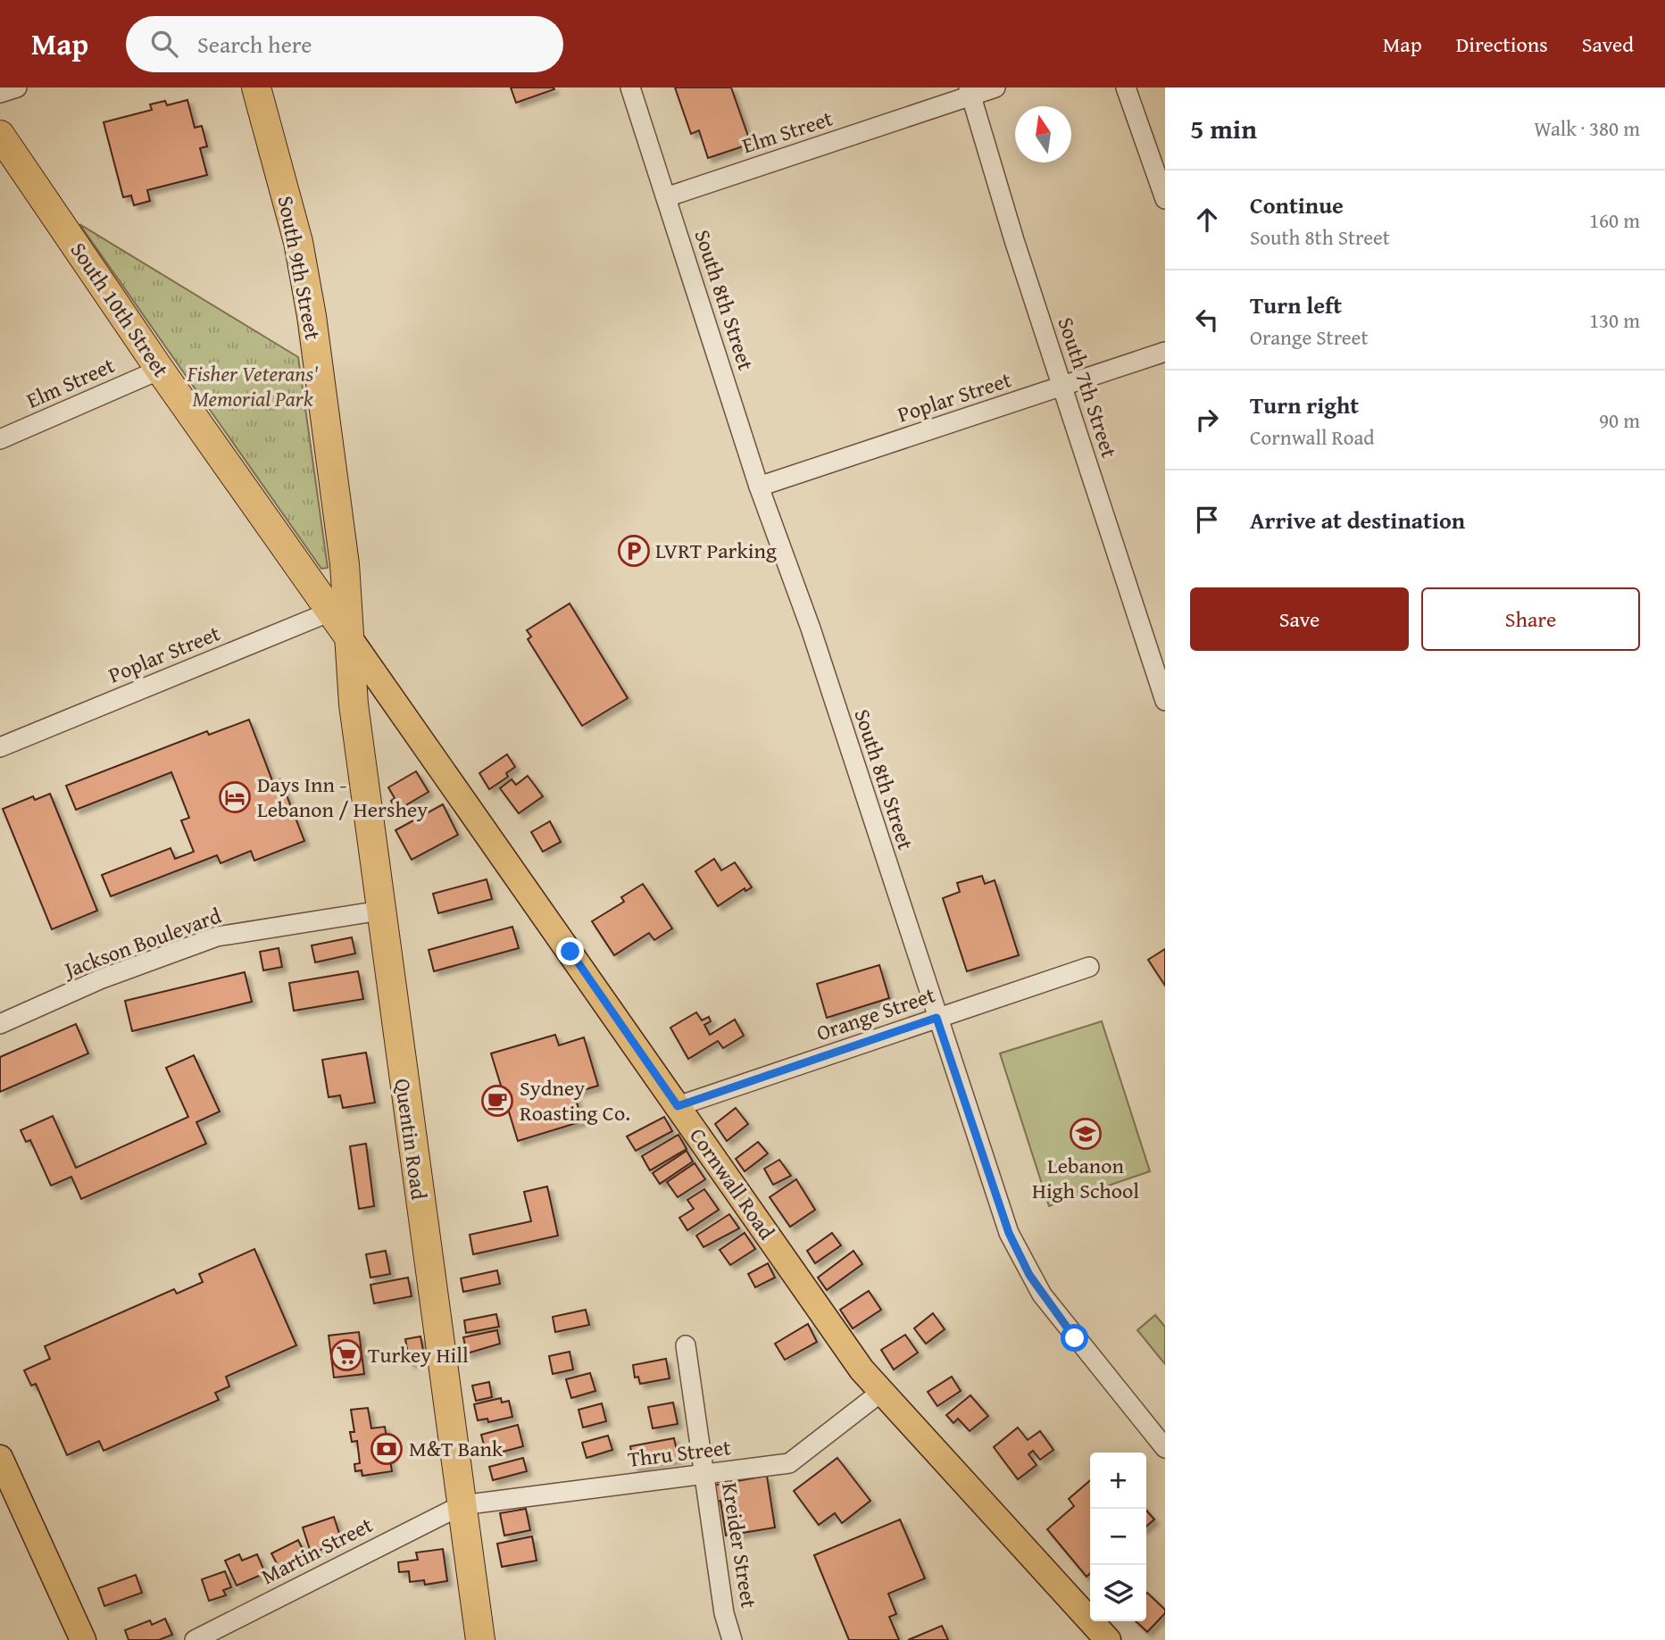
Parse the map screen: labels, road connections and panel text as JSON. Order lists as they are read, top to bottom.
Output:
{
  "streets": {
    "highway": ["South 9th Street", "South 10th Street", "Quentin Road"],
    "main road": ["Cornwall Road"],
    "street": [
      "Elm Street",
      "South 8th Street",
      "South 7th Street",
      "Poplar Street",
      "Jackson Boulevard",
      "Orange Street",
      "Thru Street",
      "Kreider Street",
      "Martin Street"
    ]
  },
  "crossings": [
    ["Elm Street", "South 8th Street"],
    ["Elm Street", "South 10th Street"],
    ["Elm Street", "South 7th Street"],
    ["South 9th Street", "South 10th Street"],
    ["South 9th Street", "Poplar Street"],
    ["South 8th Street", "Poplar Street"],
    ["South 8th Street", "Orange Street"],
    ["South 10th Street", "Poplar Street"],
    ["South 10th Street", "Quentin Road"],
    ["South 10th Street", "Cornwall Road"],
    ["South 7th Street", "Poplar Street"],
    ["Jackson Boulevard", "Quentin Road"],
    ["Orange Street", "Cornwall Road"],
    ["Quentin Road", "Cornwall Road"],
    ["Quentin Road", "Thru Street"],
    ["Quentin Road", "Martin Street"],
    ["Cornwall Road", "Thru Street"],
    ["Thru Street", "Kreider Street"],
    ["Thru Street", "Martin Street"]
  ],
  "parks": ["Fisher Veterans' Memorial Park"],
  "places": {
    "parking": ["LVRT Parking"],
    "hotel": ["Days Inn - Lebanon / Hershey"],
    "cafe": ["Sydney Roasting Co."],
    "school or university": ["Lebanon High School"],
    "supermarket": ["Turkey Hill"],
    "bank": ["M&T Bank"]
  },
  "north": "top",
  "page": {
    "header": "Map",
    "search": "Search here",
    "nav": ["Map", "Directions", "Saved"],
    "heading": ["5 min", "Walk · 380 m"],
    "list": [
      ["Continue", "South 8th Street", "160 m"],
      ["Turn left", "Orange Street", "130 m"],
      ["Turn right", "Cornwall Road", "90 m"],
      "Arrive at destination"
    ],
    "buttons": ["Save", "Share"],
    "map_buttons": ["+", "−"]
  }
}
